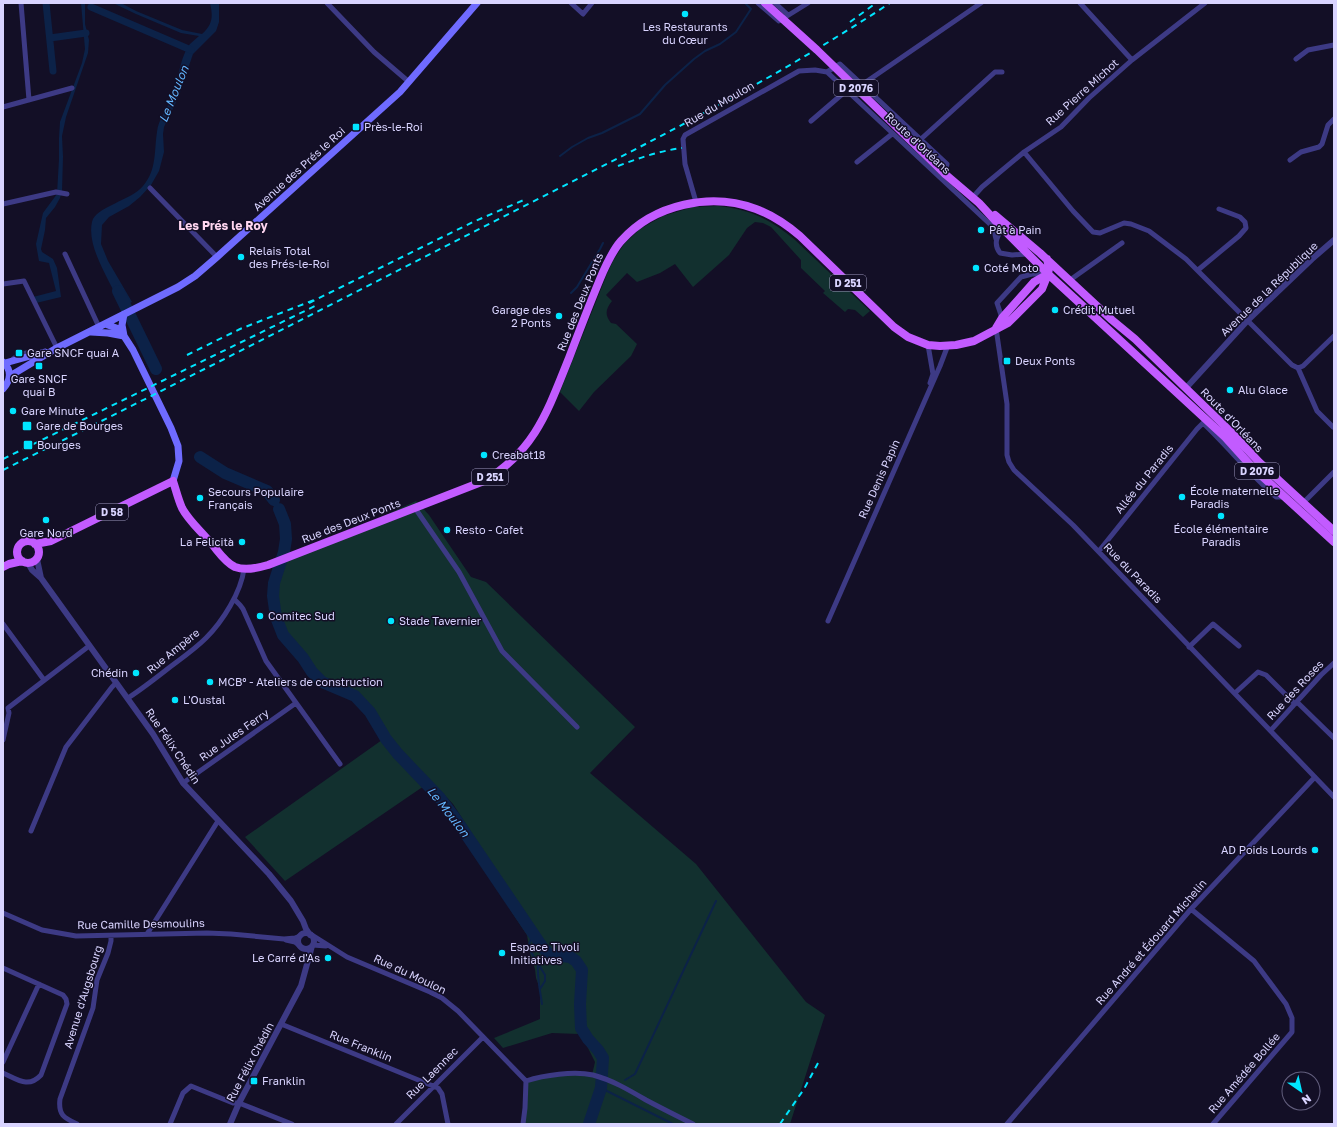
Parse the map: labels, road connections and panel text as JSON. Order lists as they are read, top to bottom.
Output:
{
  "streets": {
    "main road": [
      "D 2076",
      "Route d'Orléans",
      "Avenue des Prés le Roi",
      "D 251",
      "Rue des Deux Ponts",
      "D 58"
    ],
    "street": [
      "Rue Pierre Michot",
      "Rue du Moulon",
      "Avenue de la République",
      "Rue Denis Papin",
      "Allée du Paradis",
      "Rue du Paradis",
      "Rue Ampère",
      "Rue des Roses",
      "Rue Jules Ferry",
      "Rue Félix Chédin",
      "Rue Camille Desmoulins",
      "Rue André et Édouard Michelin",
      "Avenue d'Augsbourg",
      "Rue Franklin",
      "Rue Laennec",
      "Rue Amédée Bollée"
    ]
  },
  "crossings": [
    ["Rue Pierre Michot", "Route d'Orléans"],
    ["Rue du Moulon", "Route d'Orléans"],
    ["Rue du Moulon", "Rue des Deux Ponts"],
    ["Rue du Moulon", "Rue Félix Chédin"],
    ["Rue du Moulon", "Rue Camille Desmoulins"],
    ["Rue du Moulon", "Rue Laennec"],
    ["Route d'Orléans", "Avenue de la République"],
    ["Route d'Orléans", "Rue des Deux Ponts"],
    ["Route d'Orléans", "Allée du Paradis"],
    ["Rue des Deux Ponts", "Rue Denis Papin"],
    ["Rue des Deux Ponts", "Rue du Paradis"],
    ["Rue des Deux Ponts", "Rue Ampère"],
    ["Allée du Paradis", "Rue du Paradis"],
    ["D 58", "Rue Félix Chédin"],
    ["Rue du Paradis", "Rue des Roses"],
    ["Rue du Paradis", "Rue André et Édouard Michelin"],
    ["Rue Ampère", "Rue Félix Chédin"],
    ["Rue Jules Ferry", "Rue Félix Chédin"],
    ["Rue Félix Chédin", "Rue Camille Desmoulins"],
    ["Rue Félix Chédin", "Rue Franklin"],
    ["Rue Camille Desmoulins", "Avenue d'Augsbourg"],
    ["Rue André et Édouard Michelin", "Rue Amédée Bollée"],
    ["Rue Franklin", "Rue Laennec"]
  ],
  "districts": ["Les Prés le Roy"],
  "water": ["Le Moulon"],
  "places": {
    "other": [
      "Les Restaurants du Cœur",
      "Pât à Pain",
      "Relais Total des Prés-le-Roi",
      "Coté Moto",
      "Crédit Mutuel",
      "Garage des 2 Ponts",
      "Alu Glace",
      "Gare Minute",
      "Creabat18",
      "École maternelle Paradis",
      "Secours Populaire Français",
      "École élémentaire Paradis",
      "Gare Nord",
      "Resto - Cafet",
      "La Felicità",
      "Comitec Sud",
      "Stade Tavernier",
      "Chédin",
      "MCB° - Ateliers de construction",
      "L'Oustal",
      "AD Poids Lourds",
      "Espace Tivoli Initiatives",
      "Le Carré d'As"
    ],
    "transit": [
      "Près-le-Roi",
      "Gare SNCF quai A",
      "Deux Ponts",
      "Gare SNCF quai B",
      "Gare de Bourges",
      "Bourges",
      "Franklin"
    ]
  },
  "north": "bottom right"
}
